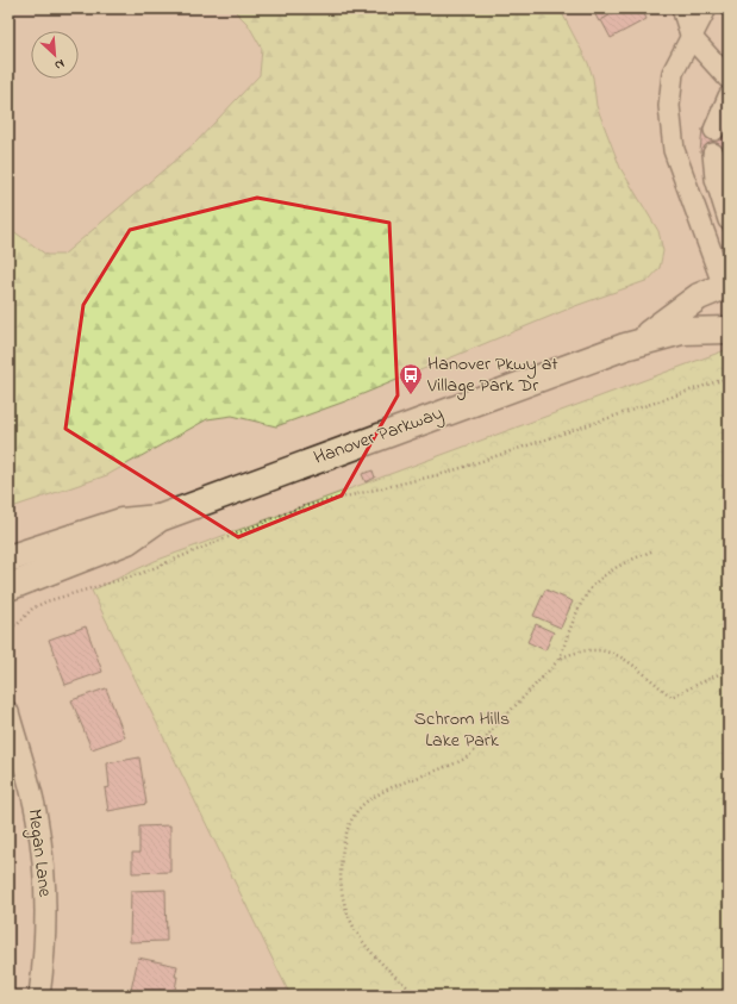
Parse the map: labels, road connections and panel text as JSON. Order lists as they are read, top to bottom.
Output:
{
  "streets": {
    "street": ["Hanover Parkway", "Megan Lane"]
  },
  "parks": ["Schrom Hills Lake Park"],
  "places": {
    "bus stop": ["Hanover Pkwy at Village Park Dr"]
  },
  "north": "bottom right"
}
